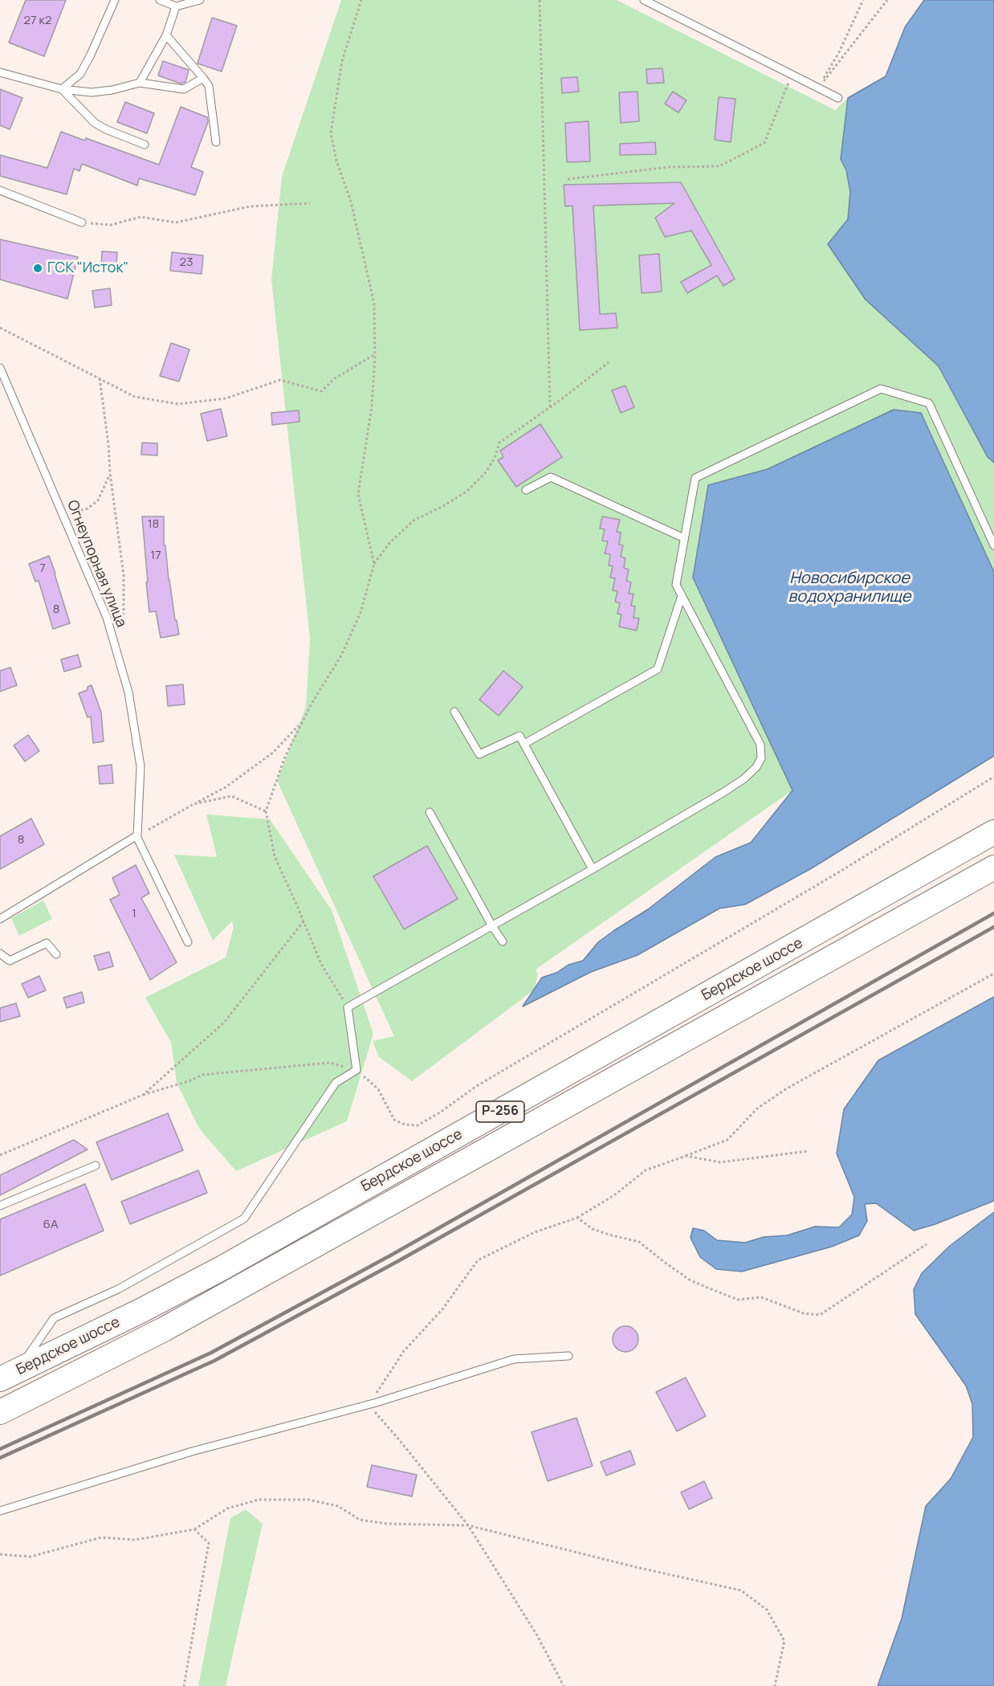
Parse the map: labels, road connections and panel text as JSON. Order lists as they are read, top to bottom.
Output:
{
  "streets": {
    "highway": ["Бердское шоссе", "Р-256"],
    "lane": ["Огнеупорная улица"]
  },
  "water": ["Новосибирское водохранилище"],
  "places": ["ГСК \"Исток\""],
  "house_numbers": [
    "27 к2",
    "23",
    "18",
    "17",
    "7",
    "8",
    "8",
    "1",
    "6А"
  ]
}
